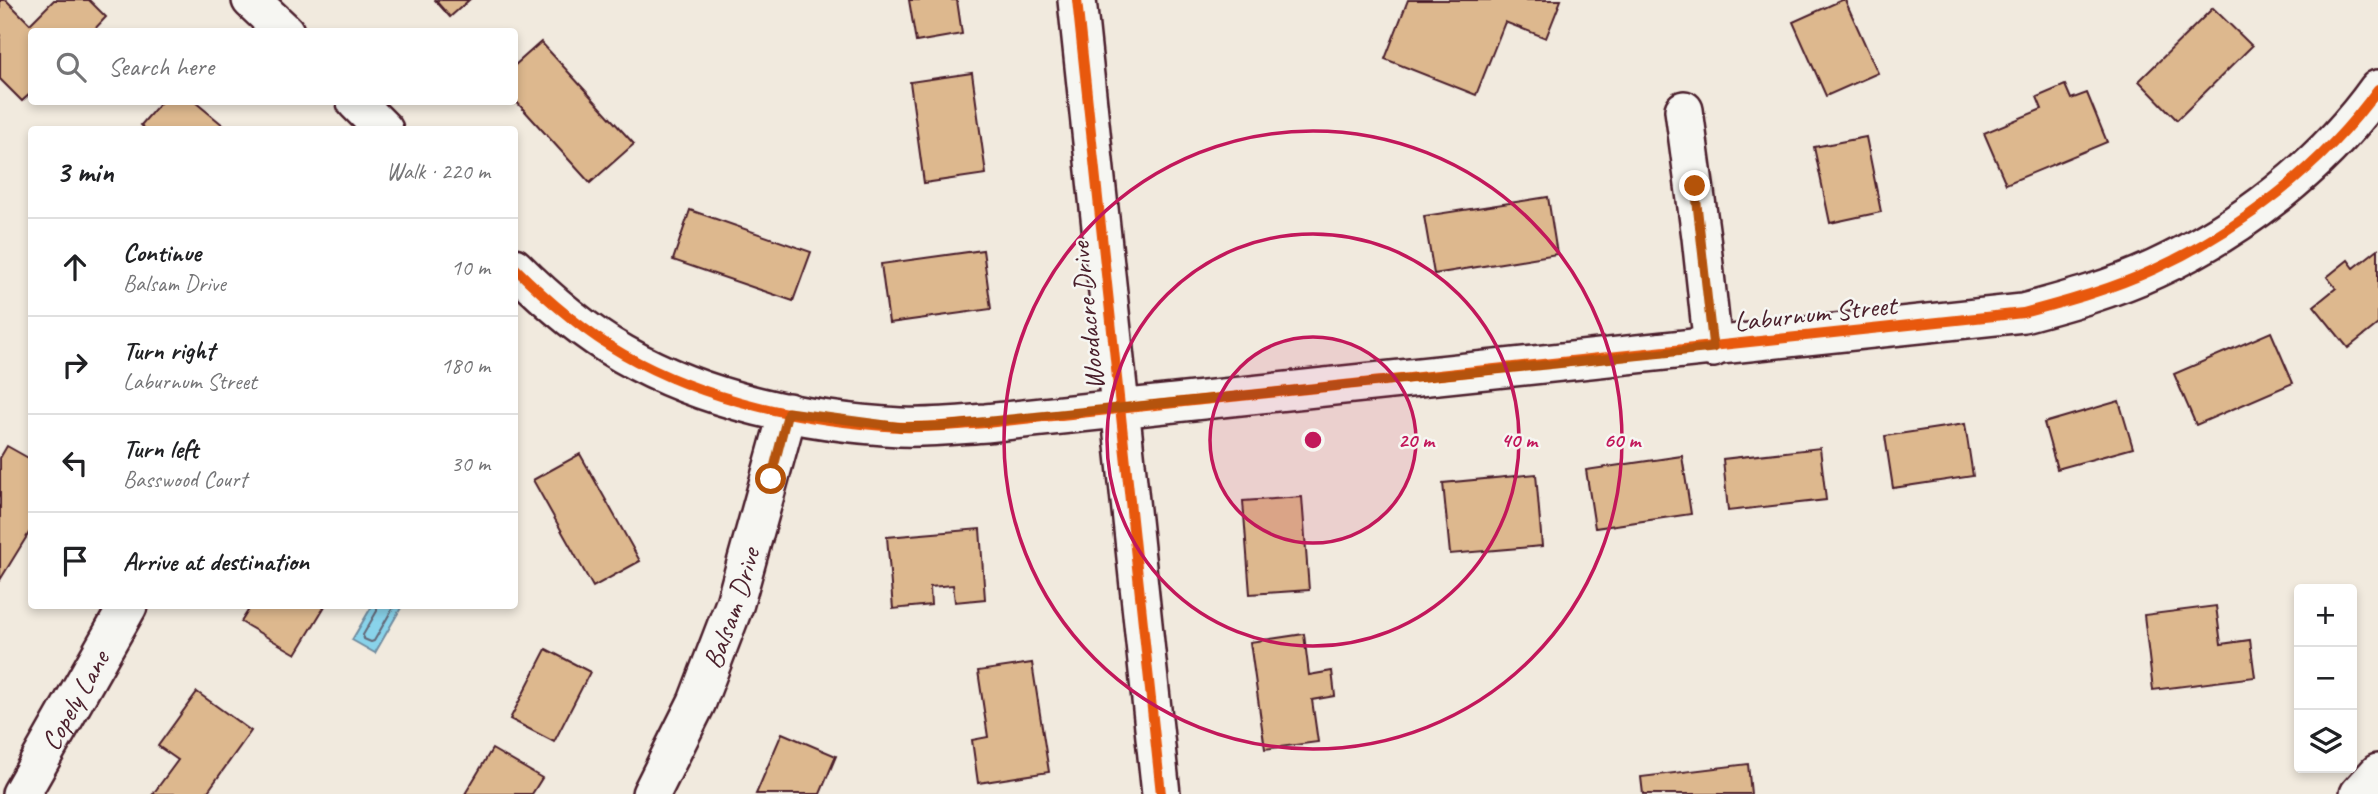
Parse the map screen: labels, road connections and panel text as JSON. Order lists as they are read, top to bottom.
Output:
{
  "streets": {
    "street": [
      "Laburnum Street",
      "Woodacre Drive",
      "Balsam Drive",
      "Copely Lane"
    ]
  },
  "crossings": [
    ["Laburnum Street", "Woodacre Drive"],
    ["Laburnum Street", "Balsam Drive"]
  ],
  "page": {
    "search": "Search here",
    "heading": ["3 min", "Walk · 220 m"],
    "list": [
      ["Continue", "Balsam Drive", "10 m"],
      ["Turn right", "Laburnum Street", "180 m"],
      ["Turn left", "Basswood Court", "30 m"],
      "Arrive at destination"
    ],
    "map_buttons": ["+", "−"]
  },
  "rings": ["20 m", "40 m", "60 m"]
}
